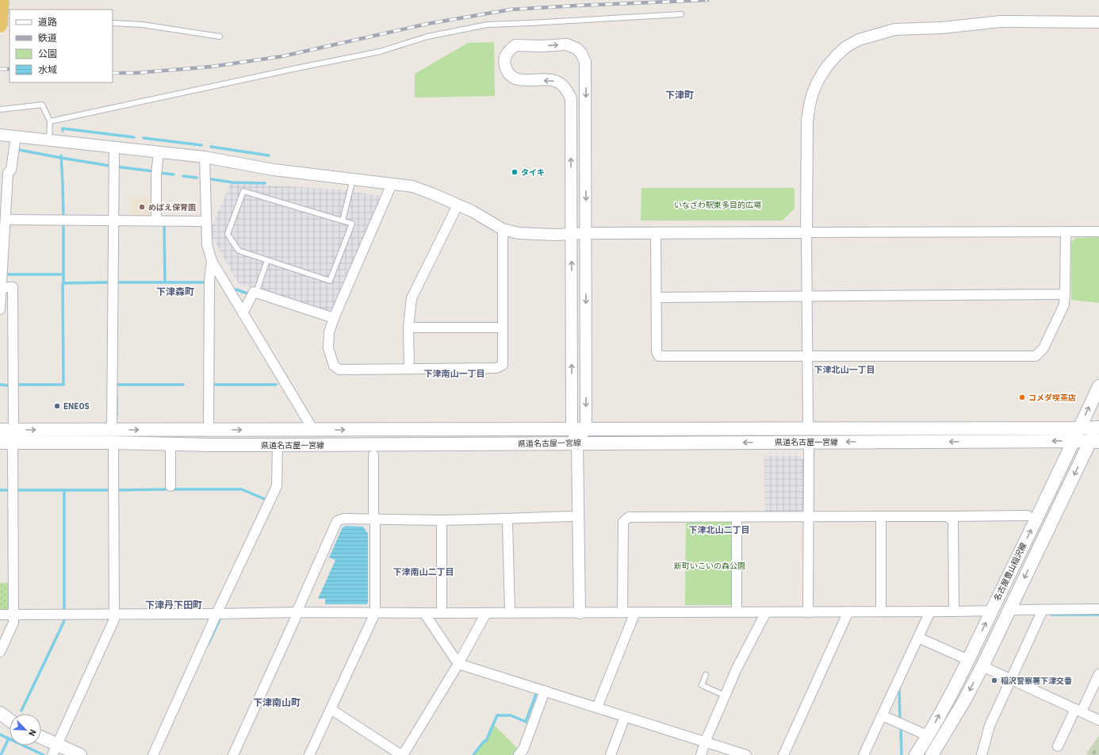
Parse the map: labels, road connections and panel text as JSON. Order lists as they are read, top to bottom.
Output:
{
  "streets": {
    "main road": ["県道名古屋一宮線", "名古屋豊山稲沢線"]
  },
  "crossings": [
    ["県道名古屋一宮線", "名古屋豊山稲沢線"]
  ],
  "districts": [
    "下津町",
    "下津森町",
    "下津北山一丁目",
    "下津南山一丁目",
    "下津北山二丁目",
    "下津南山二丁目",
    "下津丹下田町",
    "下津南山町"
  ],
  "parks": ["いなざわ駅東多目的広場", "新町いこいの森公園"],
  "places": [
    "タイキ",
    "めばえ保育園",
    "コメダ喫茶店",
    "ENEOS",
    "稲沢警察署下津交番"
  ],
  "legend": [
    "道路",
    "鉄道",
    "公園",
    "水域"
  ],
  "north": "bottom right"
}
